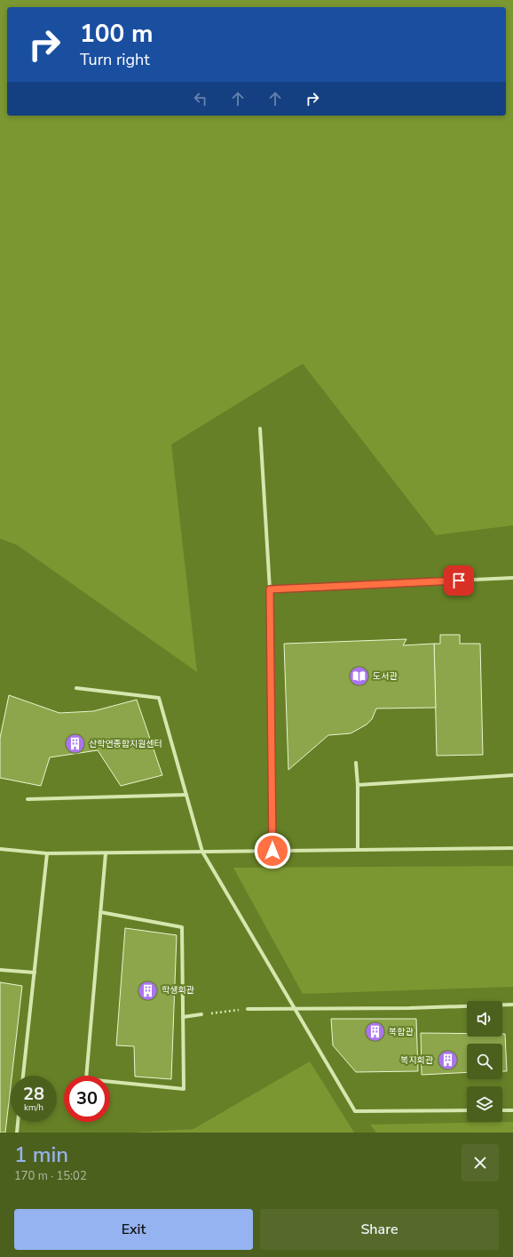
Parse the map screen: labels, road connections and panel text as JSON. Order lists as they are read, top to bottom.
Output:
{
  "places": {
    "library": ["도서관"],
    "building": [
      "산학연종합지원센터",
      "학생회관",
      "복합관",
      "복지회관"
    ]
  },
  "page": {
    "turn": ["100 m", "Turn right"],
    "speed": "28 km/h",
    "limit": "30",
    "heading": ["1 min", "170 m · 15:02"],
    "buttons": ["Exit", "Share"]
  }
}
